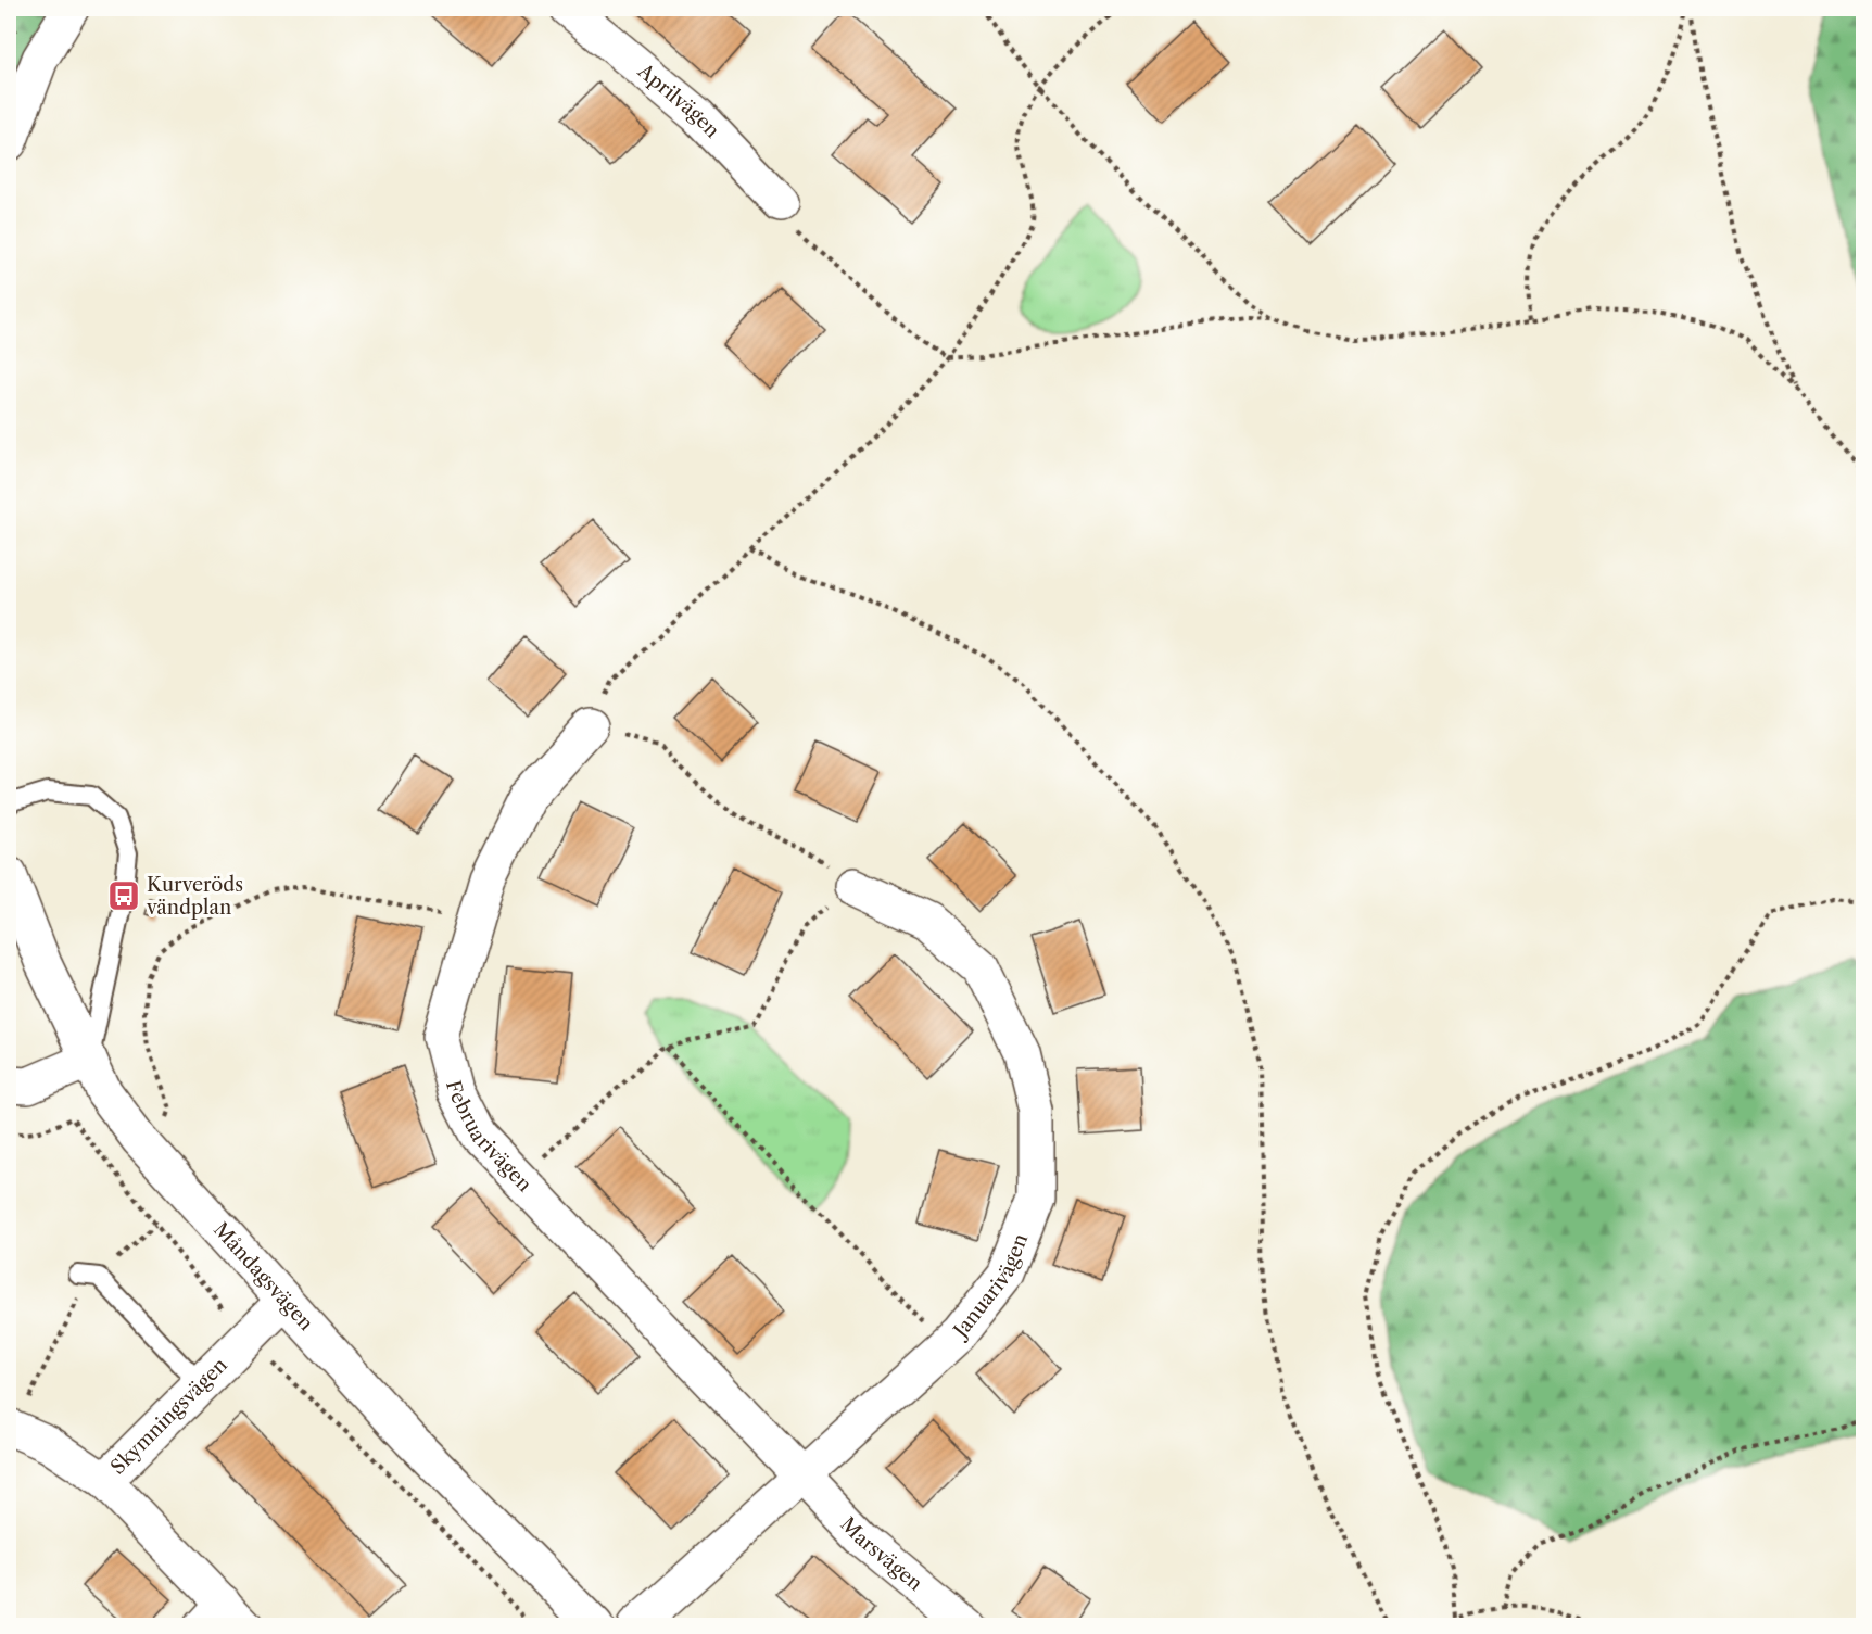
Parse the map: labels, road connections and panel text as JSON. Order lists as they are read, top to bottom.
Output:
{
  "streets": {
    "street": [
      "Aprilvägen",
      "Februarivägen",
      "Måndagsvägen",
      "Januarivägen",
      "Skymningsvägen",
      "Marsvägen"
    ]
  },
  "crossings": [
    ["Februarivägen", "Januarivägen"],
    ["Februarivägen", "Marsvägen"],
    ["Måndagsvägen", "Skymningsvägen"],
    ["Januarivägen", "Marsvägen"]
  ],
  "places": {
    "bus stop": ["Kurveröds vändplan"]
  }
}
